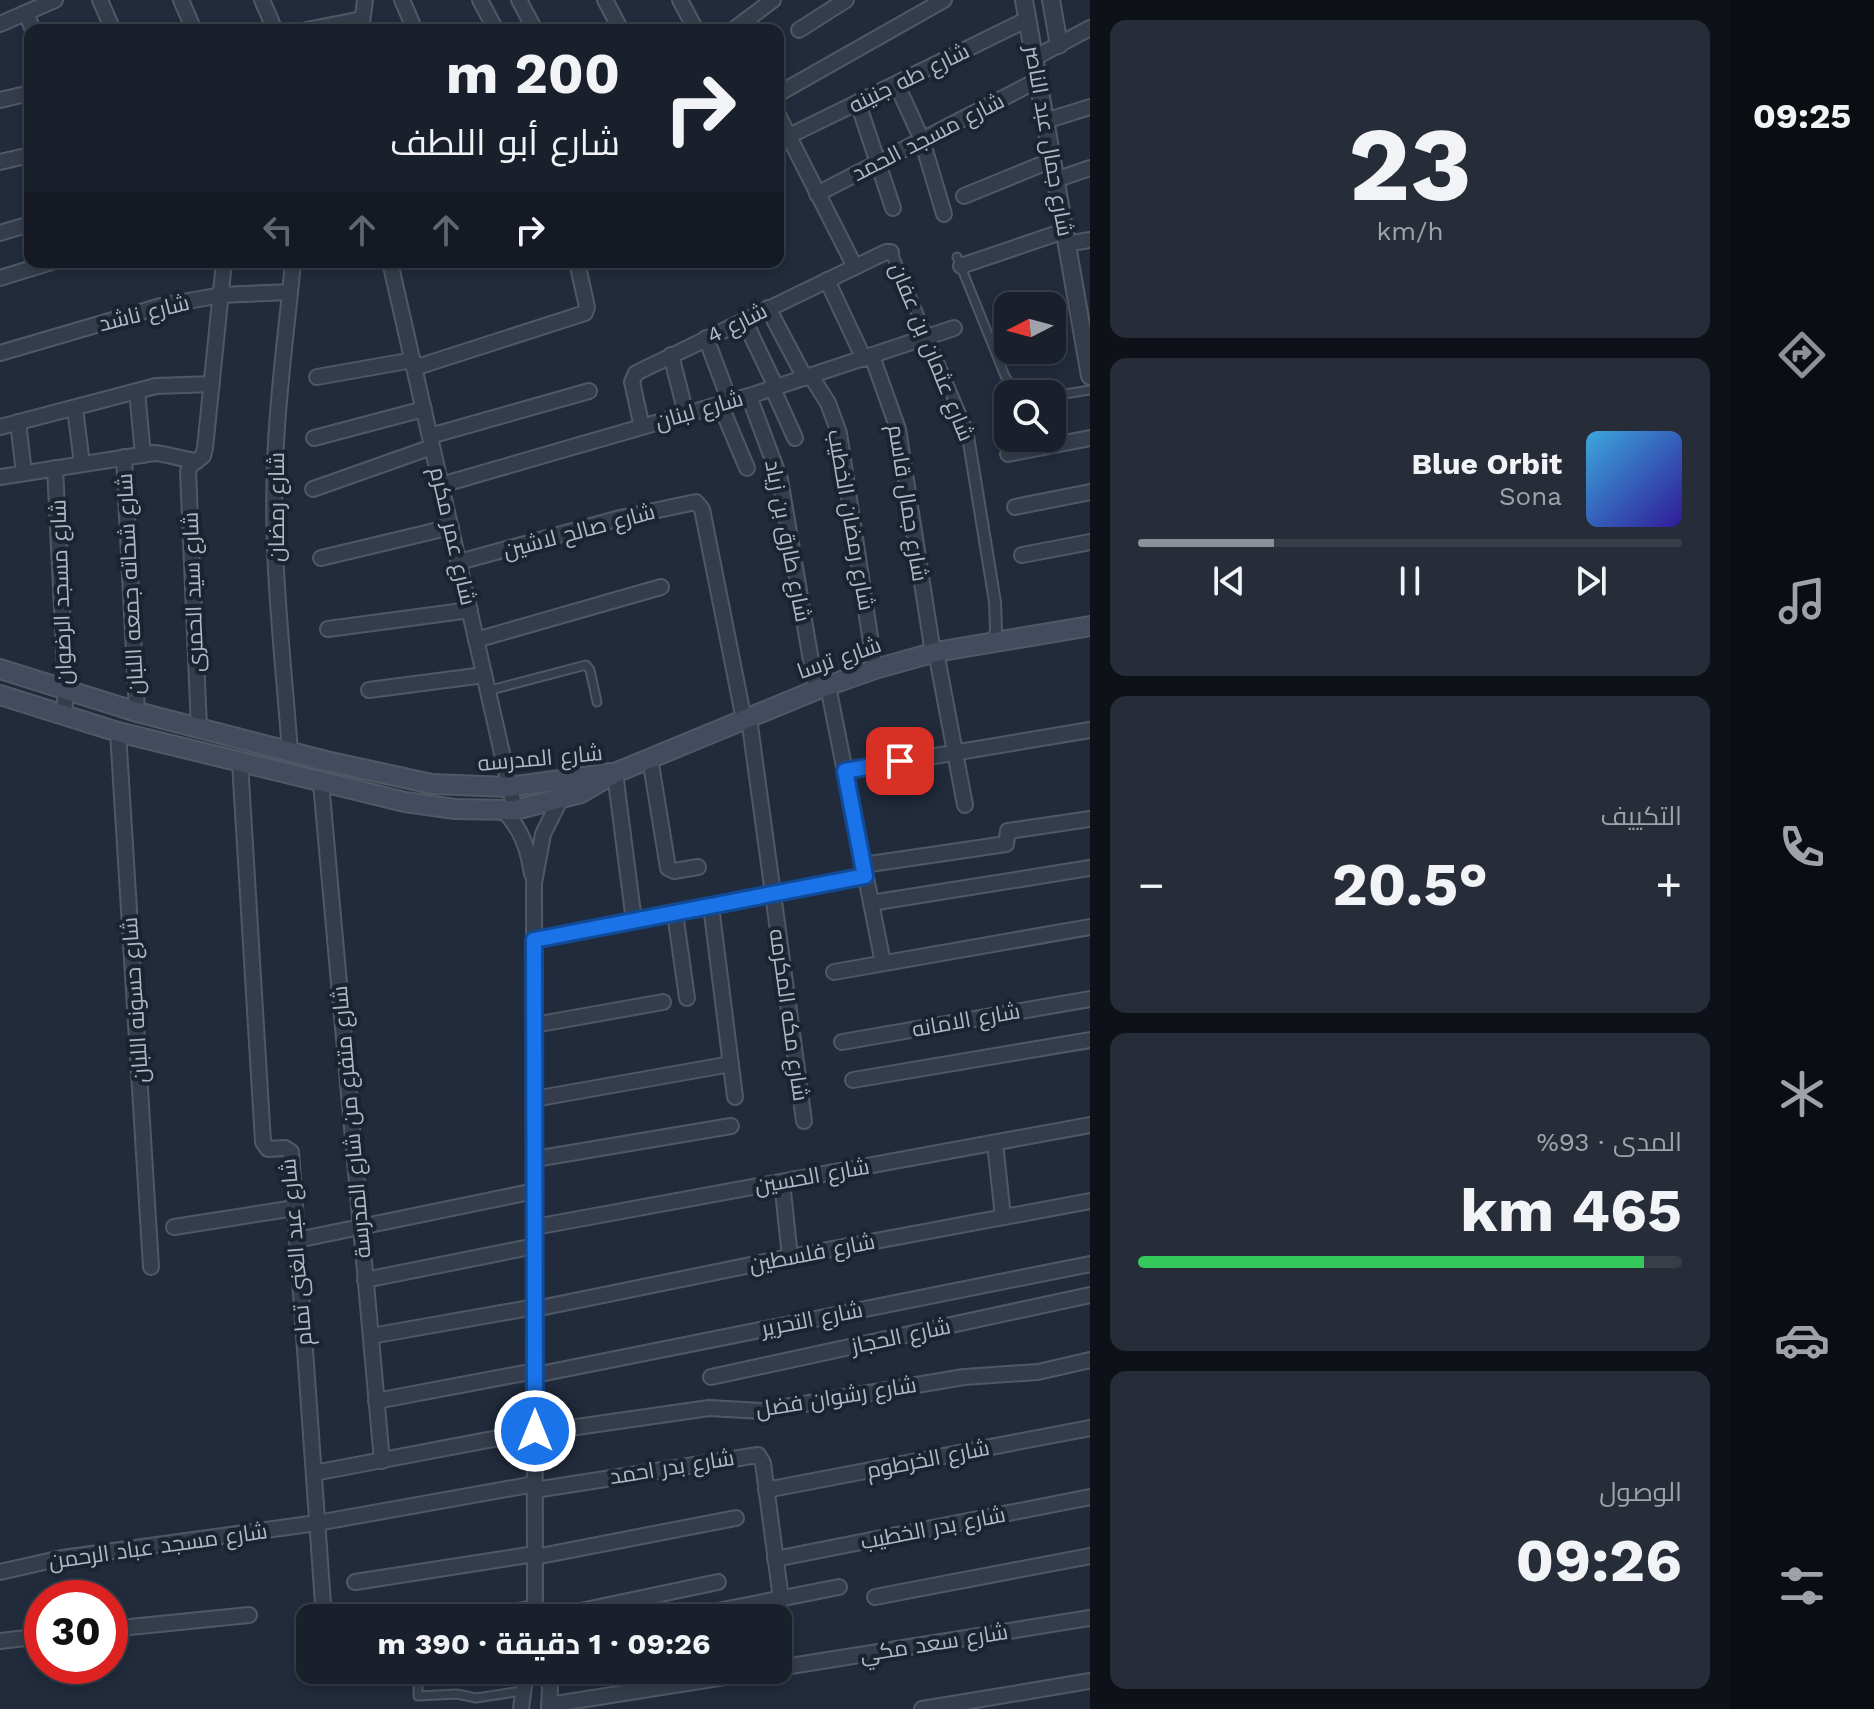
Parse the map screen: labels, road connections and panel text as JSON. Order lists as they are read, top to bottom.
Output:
{
  "streets": {
    "main road": ["شارع ترسا", "شارع المدرسه"],
    "street": [
      "شارع طه جنينه",
      "شارع مسجد الحمد",
      "شارع جمال عبد الناصر",
      "شارع ناشد",
      "شارع 4",
      "شارع عثمان بن عفان",
      "شارع لبنان",
      "شارع جمال قاسم",
      "شارع رمضان",
      "شارع رمضان الخطيب",
      "شارع صالح لاشين",
      "شارع عمر مكرم",
      "شارع طارق بن زياد",
      "شارع شحاته جمعه اللبان",
      "شارع مسجد الرضوان",
      "شارع سيد الحمرى",
      "شارع حسونه اللبان",
      "شارع مكه المكرمه",
      "شارع الامانه",
      "شارع متفرع من شارع المدرسة",
      "شارع الحسين",
      "شارع عبد الغنى تمام",
      "شارع فلسطين",
      "شارع التحرير",
      "شارع الحجاز",
      "شارع رشوان فضل",
      "شارع الخرطوم",
      "شارع بدر احمد",
      "شارع بدر الخطيب",
      "شارع مسجد عباد الرحمن",
      "شارع سعد مكي"
    ]
  },
  "crossings": [
    ["شارع طه جنينه", "شارع جمال عبد الناصر"],
    ["شارع مسجد الحمد", "شارع جمال عبد الناصر"],
    ["شارع ناشد", "شارع رمضان"],
    ["شارع ناشد", "شارع سيد الحمرى"],
    ["شارع 4", "شارع عثمان بن عفان"],
    ["شارع 4", "شارع لبنان"],
    ["شارع 4", "شارع جمال قاسم"],
    ["شارع 4", "شارع رمضان الخطيب"],
    ["شارع عثمان بن عفان", "شارع لبنان"],
    ["شارع عثمان بن عفان", "شارع ترسا"],
    ["شارع لبنان", "شارع جمال قاسم"],
    ["شارع لبنان", "شارع رمضان الخطيب"],
    ["شارع لبنان", "شارع عمر مكرم"],
    ["شارع لبنان", "شارع طارق بن زياد"],
    ["شارع جمال قاسم", "شارع ترسا"],
    ["شارع رمضان", "شارع المدرسه"],
    ["شارع رمضان الخطيب", "شارع ترسا"],
    ["شارع صالح لاشين", "شارع عمر مكرم"],
    ["شارع صالح لاشين", "شارع مكه المكرمه"],
    ["شارع عمر مكرم", "شارع المدرسه"],
    ["شارع طارق بن زياد", "شارع ترسا"],
    ["شارع شحاته جمعه اللبان", "شارع المدرسه"],
    ["شارع مسجد الرضوان", "شارع المدرسه"],
    ["شارع سيد الحمرى", "شارع المدرسه"],
    ["شارع ترسا", "شارع المدرسه"],
    ["شارع ترسا", "شارع مكه المكرمه"],
    ["شارع المدرسه", "شارع حسونه اللبان"],
    ["شارع المدرسه", "شارع متفرع من شارع المدرسة"],
    ["شارع المدرسه", "شارع عبد الغنى تمام"],
    ["شارع متفرع من شارع المدرسة", "شارع فلسطين"],
    ["شارع متفرع من شارع المدرسة", "شارع التحرير"],
    ["شارع متفرع من شارع المدرسة", "شارع رشوان فضل"],
    ["شارع عبد الغنى تمام", "شارع رشوان فضل"],
    ["شارع عبد الغنى تمام", "شارع مسجد عباد الرحمن"],
    ["شارع الخرطوم", "شارع بدر احمد"],
    ["شارع بدر احمد", "شارع بدر الخطيب"],
    ["شارع بدر احمد", "شارع مسجد عباد الرحمن"]
  ],
  "north": "left",
  "page": {
    "tabs": "09:25",
    "tile": [
      ["23", "km/h"],
      "التكييف",
      ["المدى · 93%", "465 km"],
      ["الوصول", "09:26"]
    ],
    "turn": ["200 m", "شارع أبو اللطف"],
    "song": ["Blue Orbit", "Sona"],
    "heat": ["−", "20.5°", "+"],
    "limit": "30",
    "trip": "09:26 · 1 دقيقة · 390 m"
  }
}
